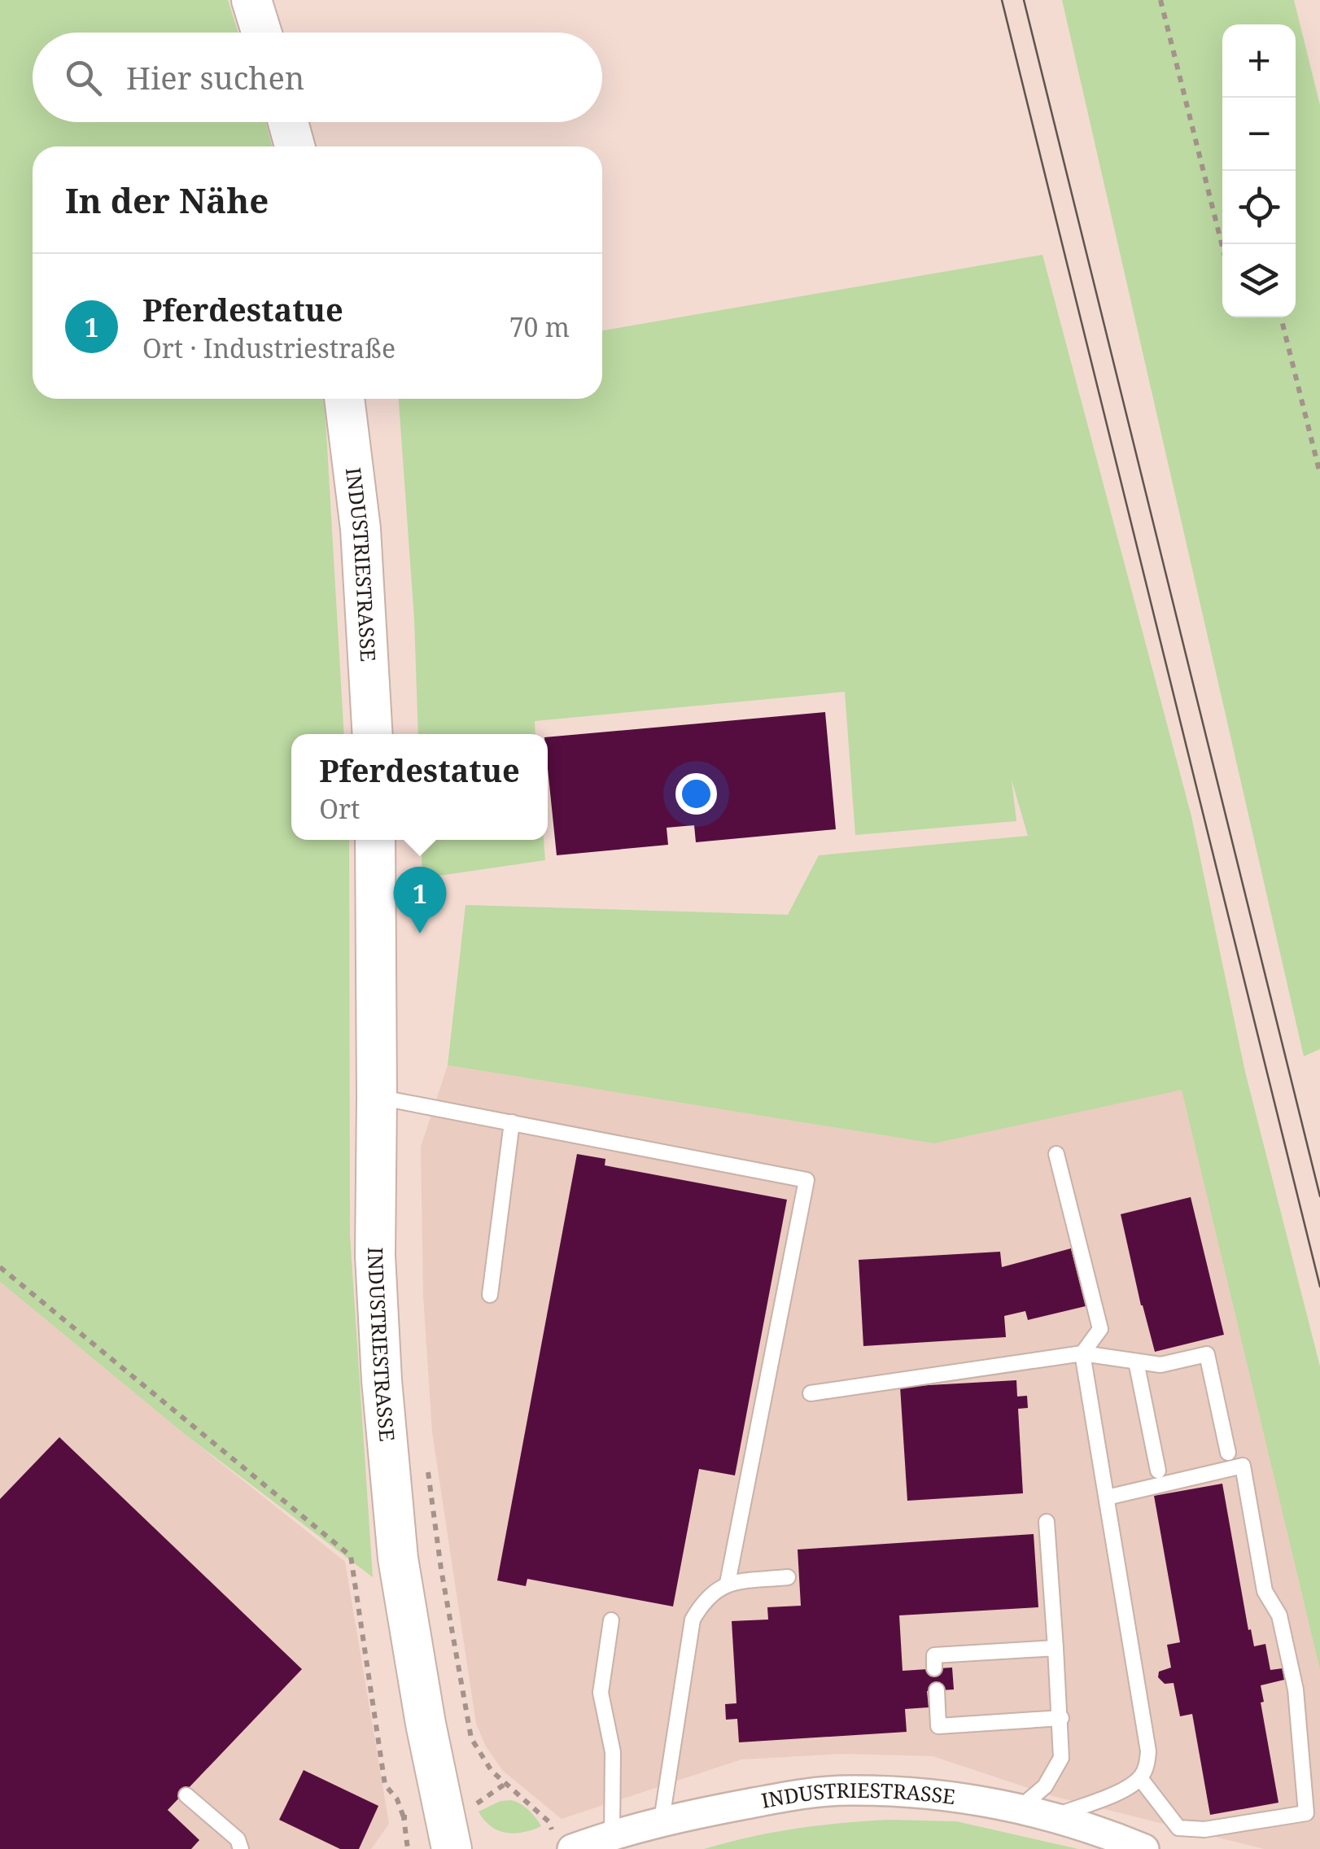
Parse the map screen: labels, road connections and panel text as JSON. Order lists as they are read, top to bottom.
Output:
{
  "streets": {
    "main road": ["INDUSTRIESTRASSE"]
  },
  "page": {
    "map_buttons": ["+", "−"],
    "search": "Hier suchen",
    "heading": "In der Nähe",
    "list": [
      {
        "mark": "1",
        "name": "Pferdestatue",
        "note": "Ort · Industriestraße",
        "value": "70 m"
      }
    ],
    "popup": ["Pferdestatue", "Ort"],
    "pins": "1"
  }
}
